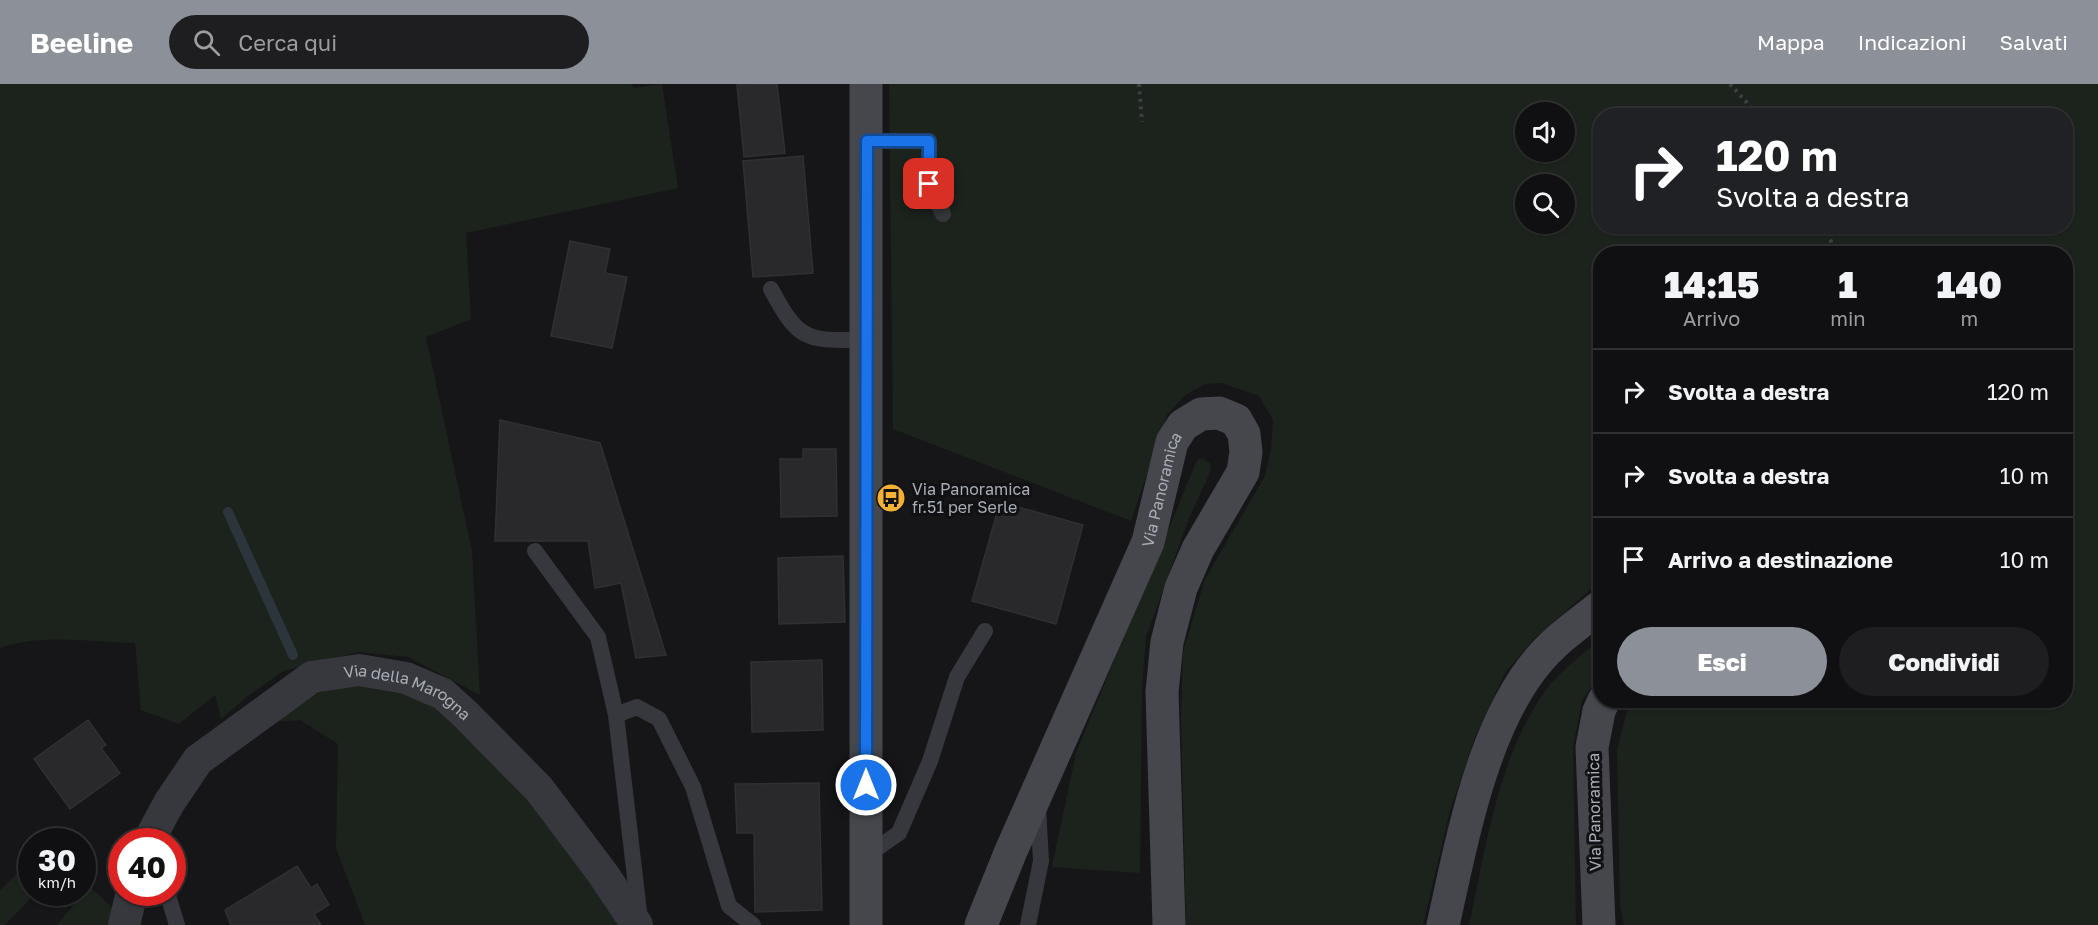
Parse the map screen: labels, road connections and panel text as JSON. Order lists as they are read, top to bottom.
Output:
{
  "streets": {
    "street": ["Via Panoramica", "Via della Marogna"]
  },
  "places": {
    "bus stop": ["Via Panoramica fr.51 per Serle"]
  },
  "page": {
    "header": "Beeline",
    "search": "Cerca qui",
    "nav": ["Mappa", "Indicazioni", "Salvati"],
    "turn": ["120 m", "Svolta a destra"],
    "eta": [
      "14:15",
      "Arrivo",
      "1",
      "min",
      "140",
      "m"
    ],
    "list": [
      {
        "name": "Svolta a destra",
        "value": "120 m"
      },
      {
        "name": "Svolta a destra",
        "value": "10 m"
      },
      {
        "name": "Arrivo a destinazione",
        "value": "10 m"
      }
    ],
    "buttons": ["Esci", "Condividi"],
    "speed": "30 km/h",
    "limit": "40"
  }
}
